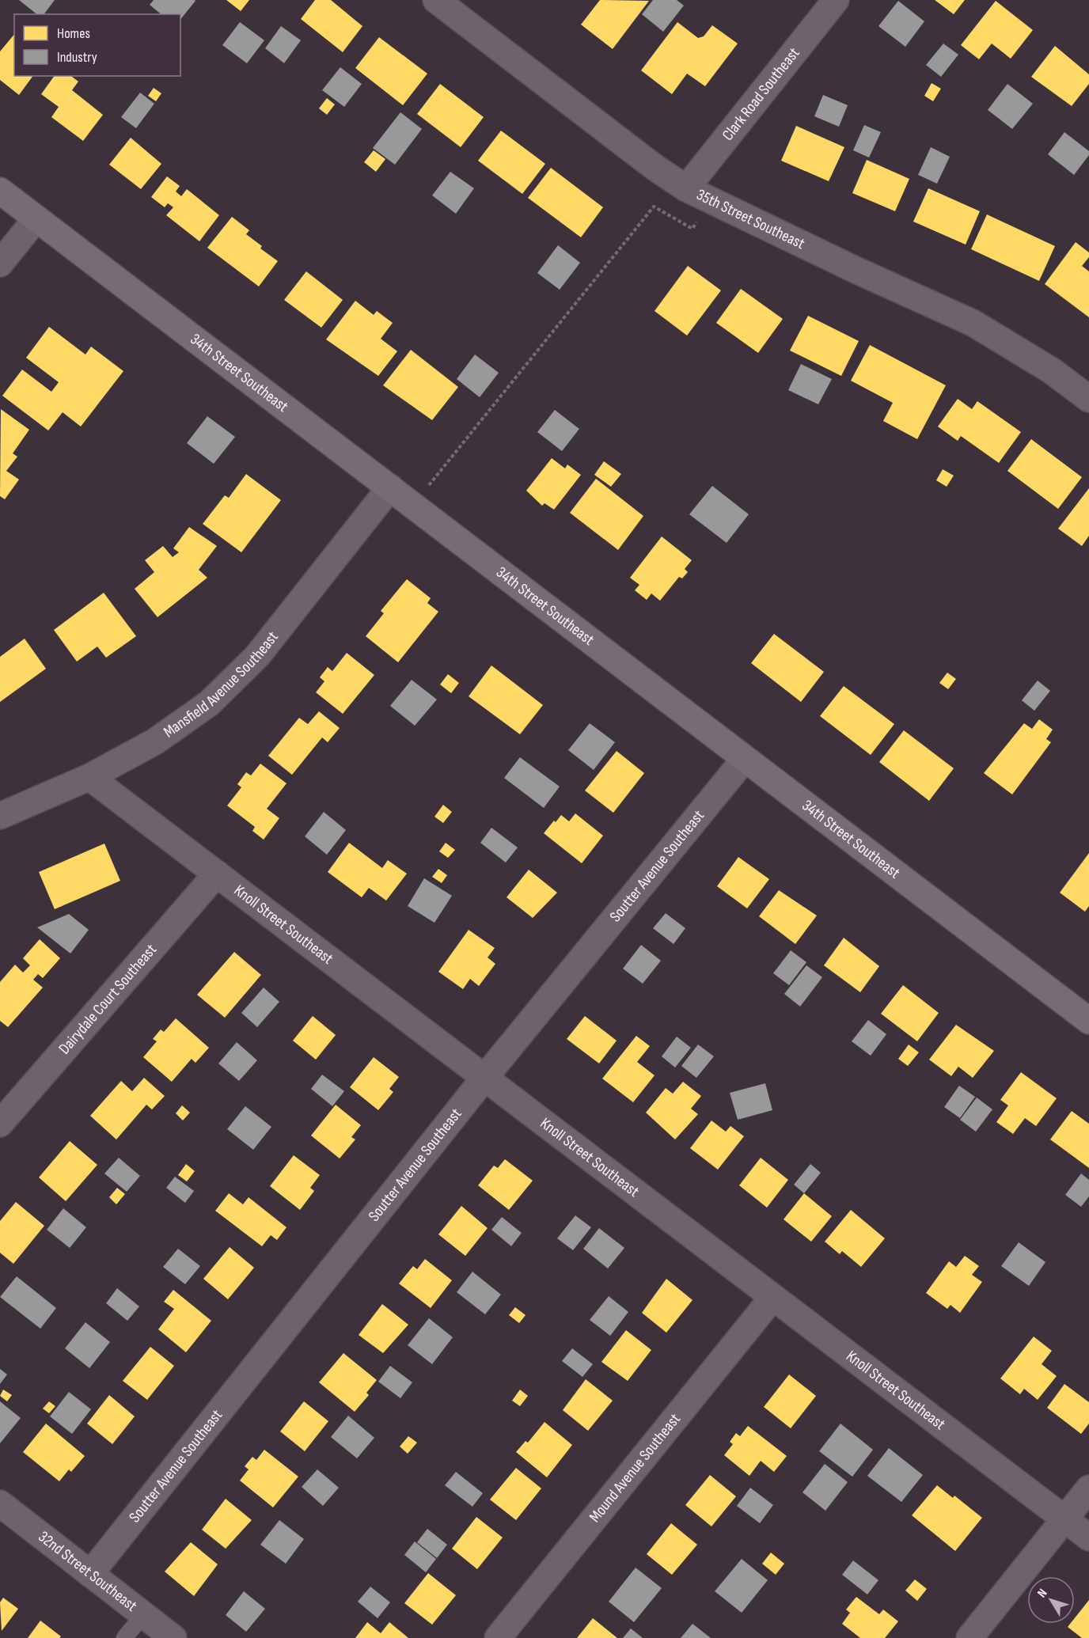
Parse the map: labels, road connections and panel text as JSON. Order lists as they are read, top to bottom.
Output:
{
  "streets": {
    "street": [
      "Clark Road Southeast",
      "35th Street Southeast",
      "34th Street Southeast",
      "Mansfield Avenue Southeast",
      "Soutter Avenue Southeast",
      "Knoll Street Southeast",
      "Dairydale Court Southeast",
      "Mound Avenue Southeast",
      "32nd Street Southeast"
    ]
  },
  "crossings": [
    ["Clark Road Southeast", "35th Street Southeast"],
    ["34th Street Southeast", "Mansfield Avenue Southeast"],
    ["34th Street Southeast", "Soutter Avenue Southeast"],
    ["Mansfield Avenue Southeast", "Knoll Street Southeast"],
    ["Soutter Avenue Southeast", "Knoll Street Southeast"],
    ["Soutter Avenue Southeast", "32nd Street Southeast"],
    ["Knoll Street Southeast", "Dairydale Court Southeast"],
    ["Knoll Street Southeast", "Mound Avenue Southeast"]
  ],
  "legend": ["Homes", "Industry"],
  "north": "top left"
}
